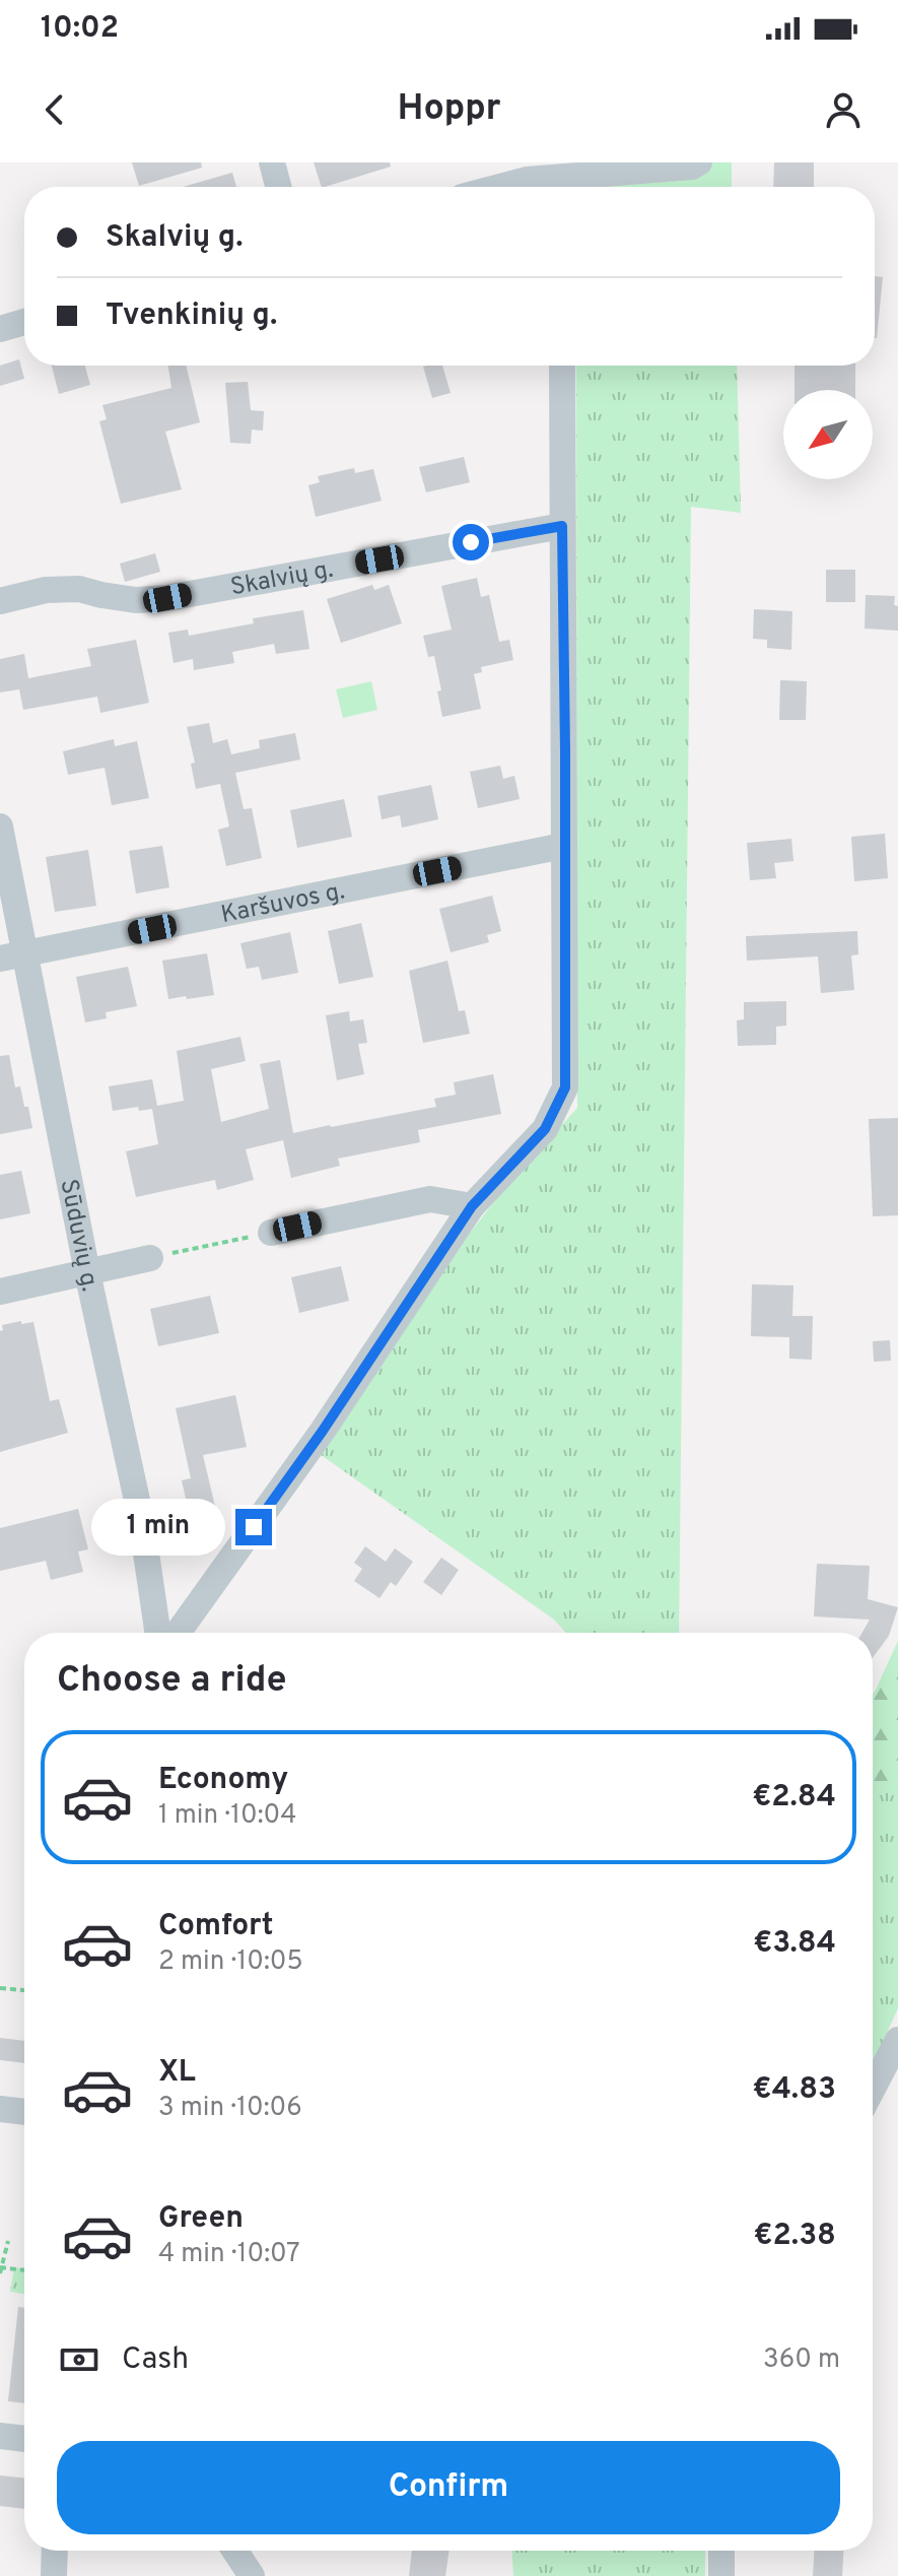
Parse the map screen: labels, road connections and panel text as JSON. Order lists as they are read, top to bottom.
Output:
{
  "streets": {
    "street": ["Skalvių g.", "Karšuvos g.", "Sūduvių g."]
  },
  "crossings": [
    ["Karšuvos g.", "Sūduvių g."]
  ],
  "north": "bottom left",
  "page": {
    "status": "10:02",
    "header": "Hoppr",
    "banner": ["Skalvių g.", "Tvenkinių g."],
    "bubble": "1 min",
    "heading": "Choose a ride",
    "list": [
      {
        "name": "Economy",
        "note": "1 min · 10:04",
        "value": "€2.84"
      },
      {
        "name": "Comfort",
        "note": "2 min · 10:05",
        "value": "€3.84"
      },
      {
        "name": "XL",
        "note": "3 min · 10:06",
        "value": "€4.83"
      },
      {
        "name": "Green",
        "note": "4 min · 10:07",
        "value": "€2.38"
      }
    ],
    "pay": ["Cash", "360 m"],
    "buttons": "Confirm"
  }
}
